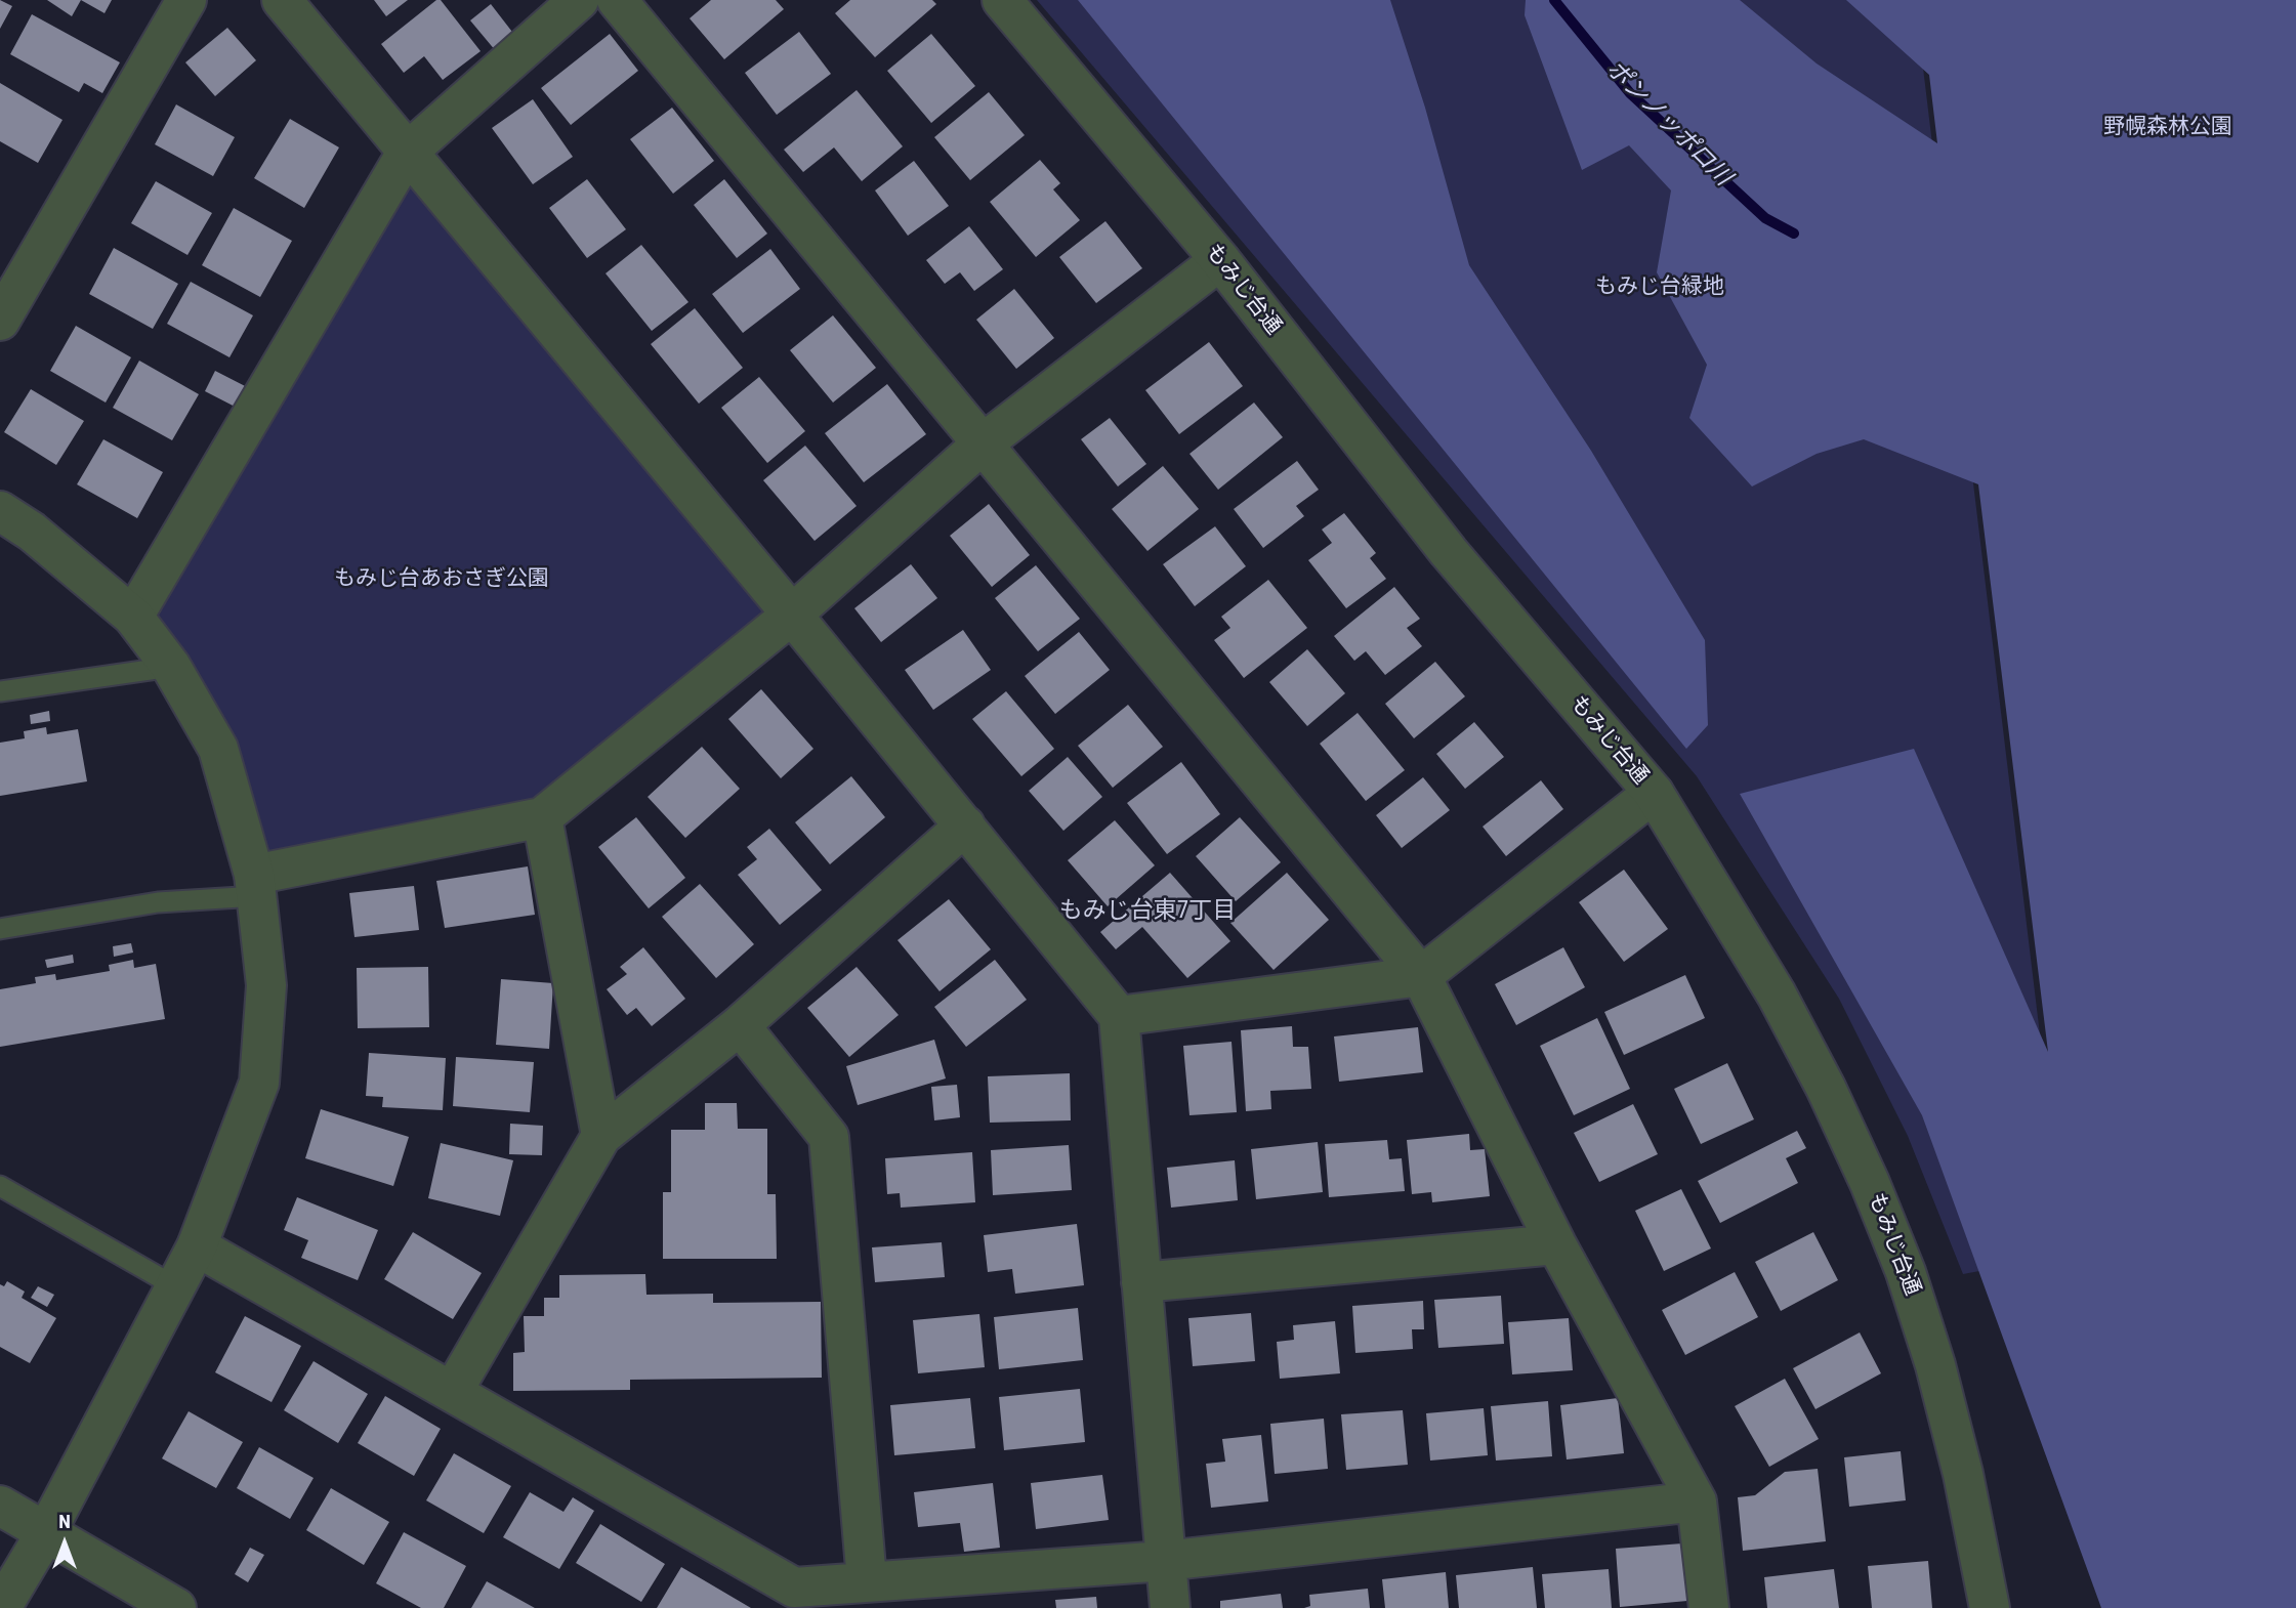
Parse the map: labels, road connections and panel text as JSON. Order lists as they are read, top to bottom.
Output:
{
  "streets": {
    "street": ["もみじ台通"]
  },
  "districts": ["もみじ台東7丁目"],
  "water": ["ポンノッポロ川"],
  "parks": ["野幌森林公園", "もみじ台緑地", "もみじ台あおさぎ公園"],
  "north": "top"
}
